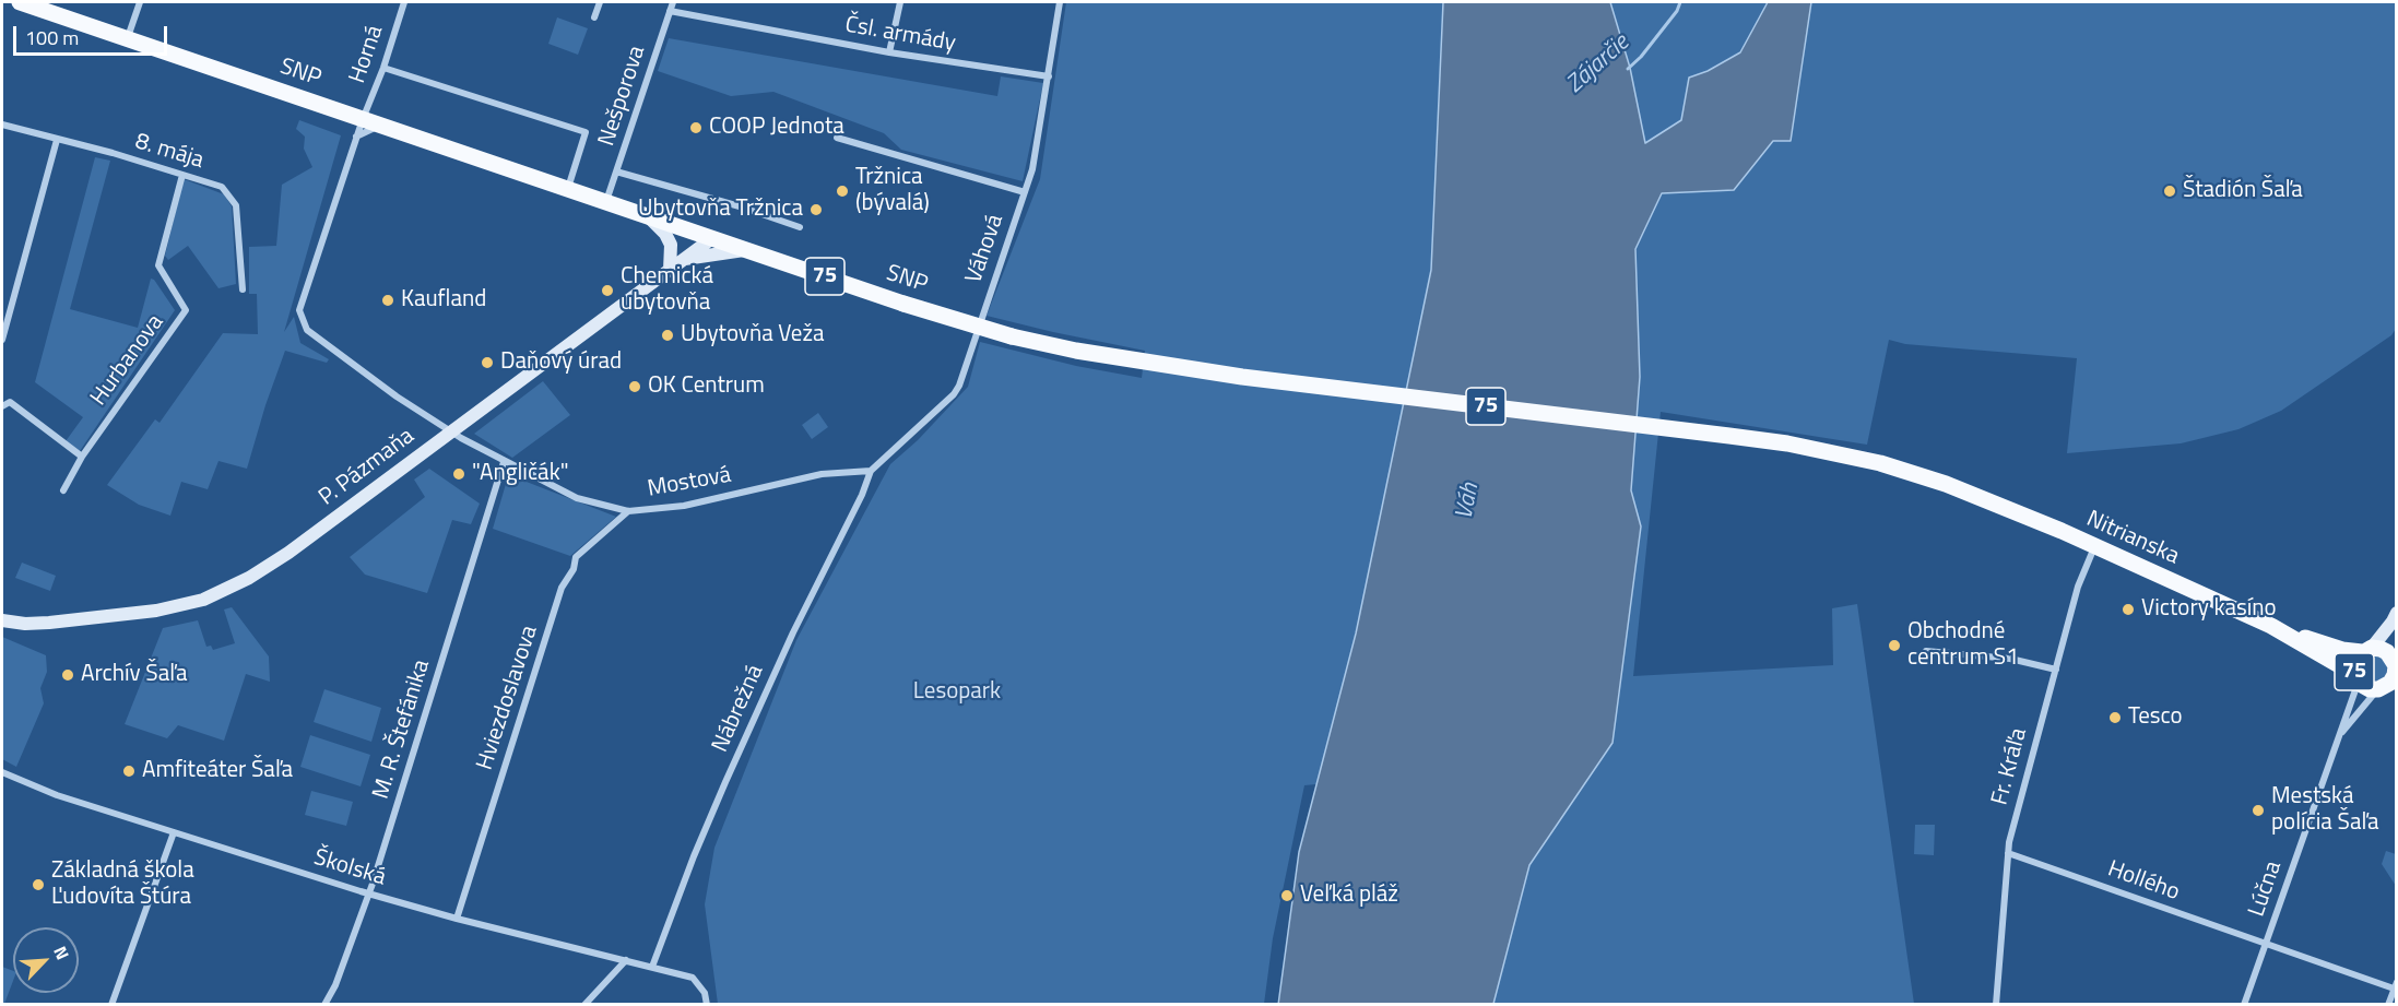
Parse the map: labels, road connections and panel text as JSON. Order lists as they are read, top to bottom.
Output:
{
  "streets": {
    "main road": [
      "SNP",
      "75",
      "P. Pázmaňa",
      "Nitrianska"
    ],
    "street": [
      "Čsl. armády",
      "Horná",
      "Nešporova",
      "8. mája",
      "Váhová",
      "Hurbanova",
      "Mostová",
      "Hviezdoslavova",
      "Nábrežná",
      "M. R. Štefánika",
      "Fr. Kráľa",
      "Školská",
      "Hollého",
      "Lúčna"
    ]
  },
  "crossings": [
    ["Čsl. armády", "Nešporova"],
    ["Čsl. armády", "Váhová"],
    ["Horná", "SNP"],
    ["Horná", "Mostová"],
    ["SNP", "Nešporova"],
    ["SNP", "P. Pázmaňa"],
    ["SNP", "Nitrianska"],
    ["8. mája", "Hurbanova"],
    ["Váhová", "Mostová"],
    ["Váhová", "Nábrežná"],
    ["75", "Nitrianska"],
    ["75", "Lúčna"],
    ["P. Pázmaňa", "Mostová"],
    ["Mostová", "Hviezdoslavova"],
    ["Mostová", "Nábrežná"],
    ["Mostová", "M. R. Štefánika"],
    ["Nitrianska", "Fr. Kráľa"],
    ["Nitrianska", "Lúčna"],
    ["Hviezdoslavova", "Školská"],
    ["Nábrežná", "Školská"],
    ["M. R. Štefánika", "Školská"],
    ["Fr. Kráľa", "Hollého"],
    ["Hollého", "Lúčna"]
  ],
  "water": ["Zájarčie", "Váh"],
  "parks": ["Lesopark"],
  "places": [
    "COOP Jednota",
    "Tržnica (bývalá)",
    "Štadión Šaľa",
    "Ubytovňa Tržnica",
    "Chemická ubytovňa",
    "Kaufland",
    "Ubytovňa Veža",
    "Daňový úrad",
    "OK Centrum",
    "\"Angličák\"",
    "Victory kasíno",
    "Obchodné centrum S1",
    "Archív Šaľa",
    "Tesco",
    "Amfiteáter Šaľa",
    "Mestská polícia Šaľa",
    "Základná škola Ľudovíta Štúra",
    "Veľká pláž"
  ],
  "scale_bar": "100 m",
  "north": "top right"
}
